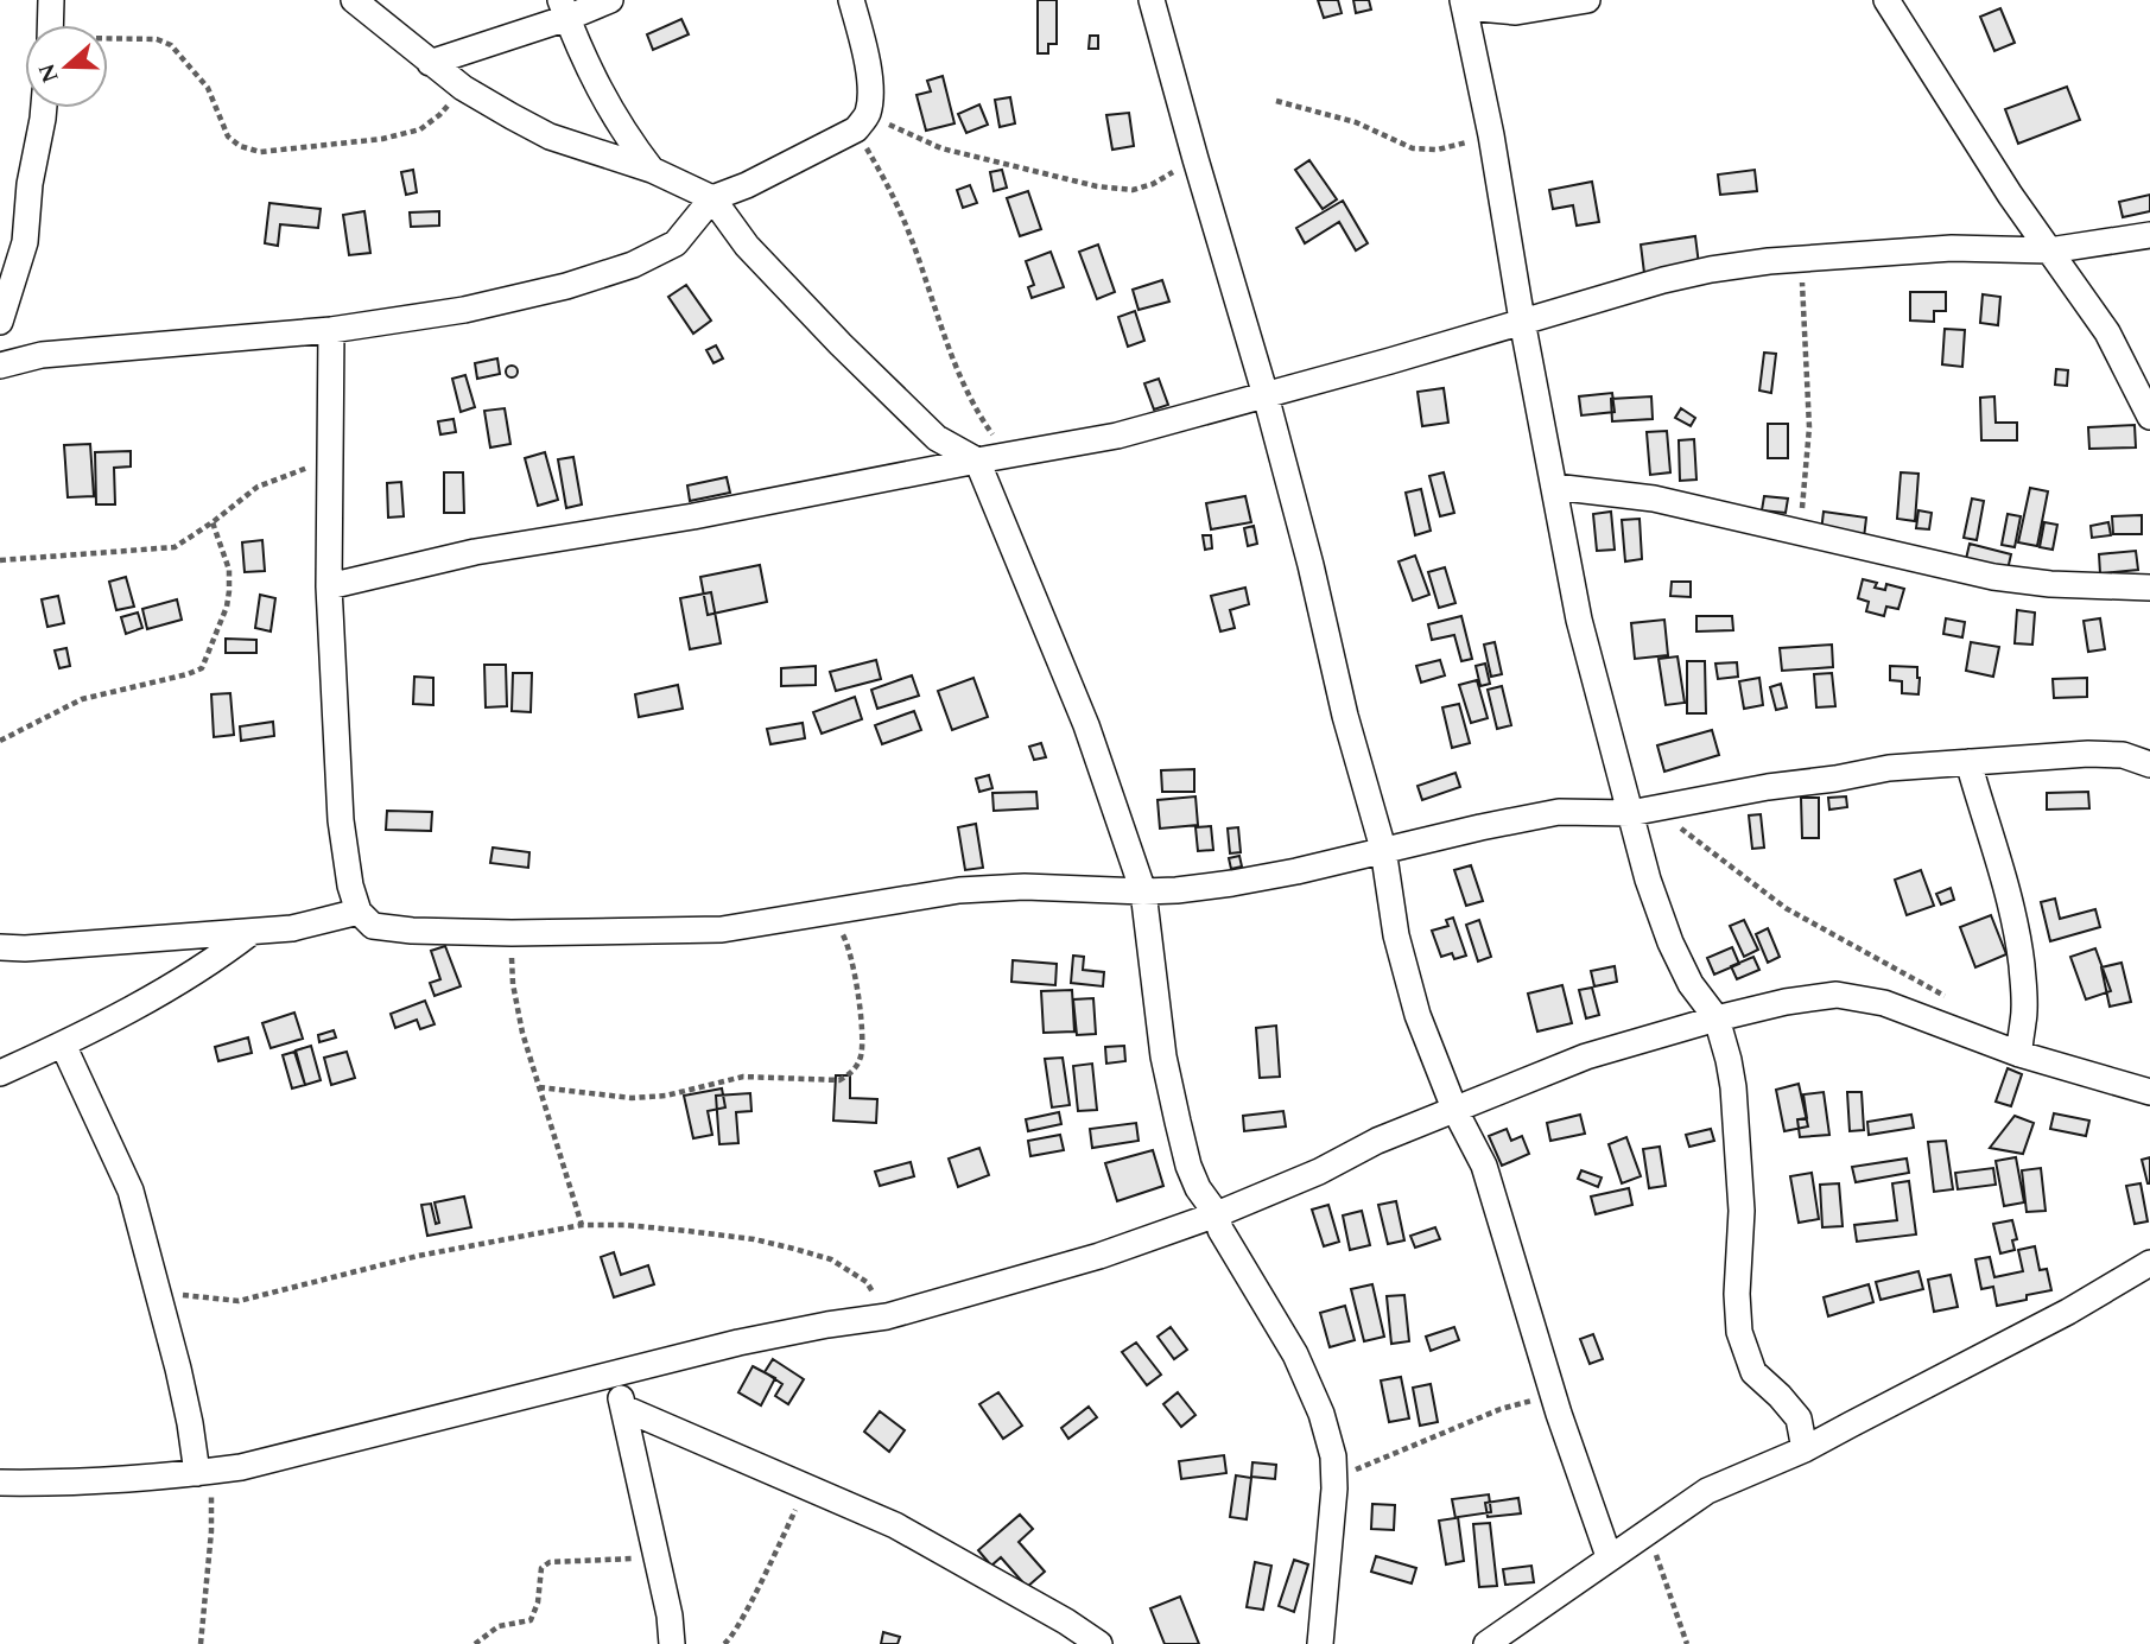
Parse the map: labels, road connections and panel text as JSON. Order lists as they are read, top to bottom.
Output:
{
  "north": "left"
}
